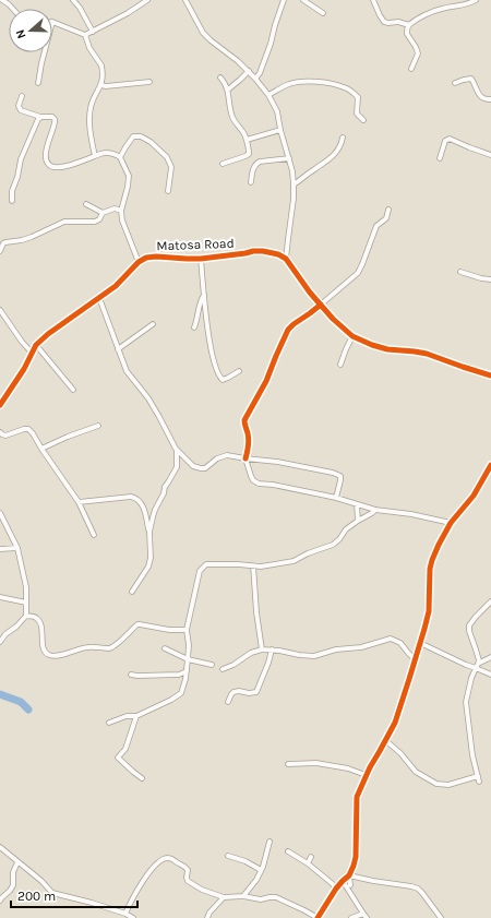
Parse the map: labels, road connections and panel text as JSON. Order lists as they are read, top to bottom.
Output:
{
  "streets": {
    "street": ["Matosa Road"]
  },
  "scale_bar": "200 m",
  "north": "left"
}
